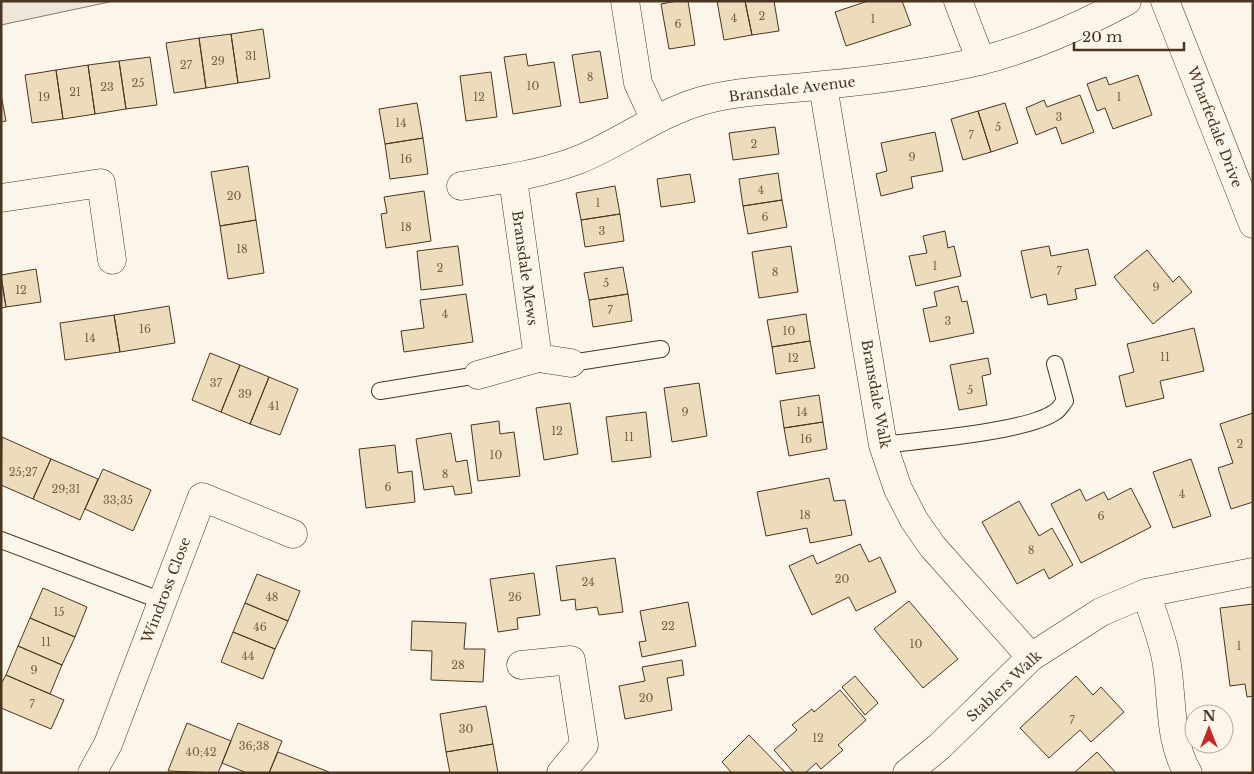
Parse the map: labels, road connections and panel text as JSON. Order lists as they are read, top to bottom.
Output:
{
  "streets": {
    "street": [
      "Bransdale Avenue",
      "Wharfedale Drive",
      "Bransdale Mews",
      "Bransdale Walk",
      "Windross Close",
      "Stablers Walk"
    ]
  },
  "crossings": [
    ["Bransdale Avenue", "Bransdale Mews"],
    ["Bransdale Avenue", "Bransdale Walk"],
    ["Bransdale Walk", "Stablers Walk"]
  ],
  "house_numbers": [
    "2",
    "4",
    "1",
    "6",
    "31",
    "29",
    "27",
    "8",
    "25",
    "10",
    "23",
    "21",
    "19",
    "12",
    "1",
    "3",
    "14",
    "5",
    "7",
    "2",
    "9",
    "16",
    "4",
    "20",
    "1",
    "6",
    "18",
    "3",
    "18",
    "1",
    "2",
    "7",
    "8",
    "5",
    "9",
    "12",
    "7",
    "4",
    "3",
    "16",
    "10",
    "14",
    "11",
    "12",
    "37",
    "5",
    "39",
    "41",
    "9",
    "14",
    "12",
    "11",
    "16",
    "2",
    "10",
    "25;27",
    "8",
    "6",
    "29;31",
    "4",
    "33;35",
    "18",
    "6",
    "8",
    "20",
    "24",
    "48",
    "26",
    "15",
    "22",
    "46",
    "11",
    "10",
    "1",
    "44",
    "28",
    "9",
    "20",
    "7",
    "7",
    "30",
    "12",
    "36;38",
    "40;42"
  ],
  "scale_bar": "20 m",
  "north": "top"
}
